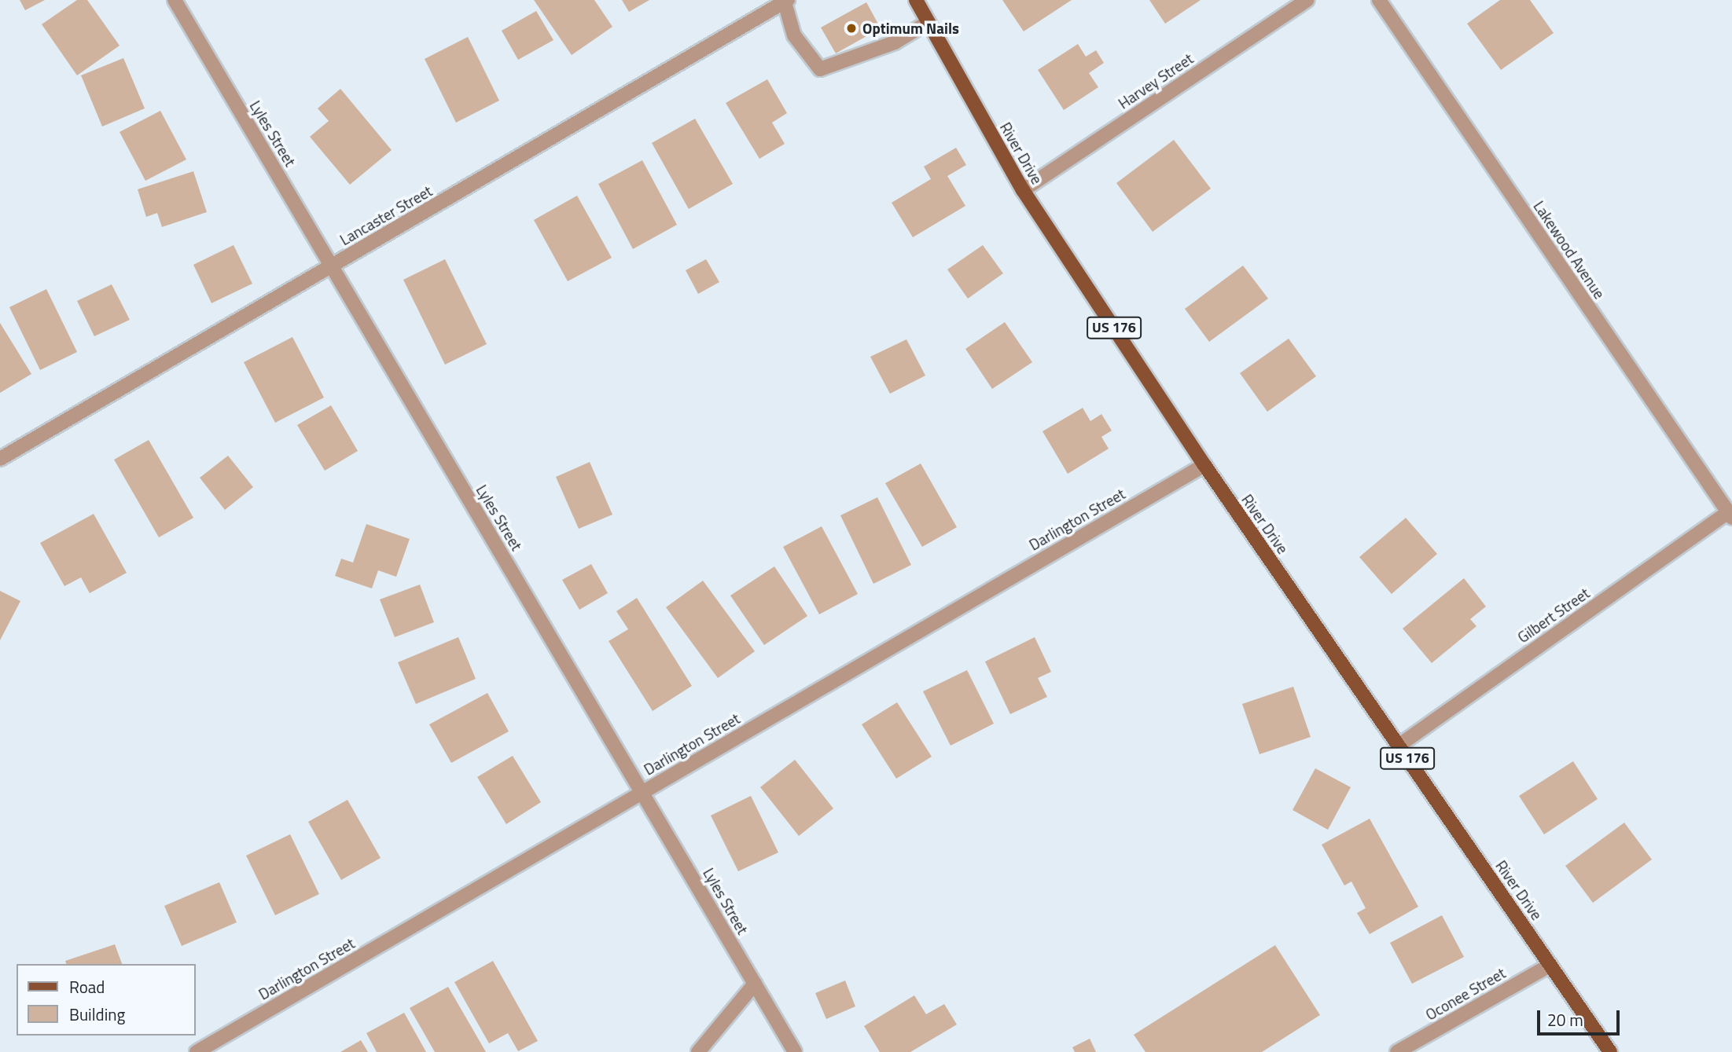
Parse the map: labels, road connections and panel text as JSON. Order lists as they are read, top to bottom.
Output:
{
  "streets": {
    "main road": ["River Drive", "US 176"],
    "street": [
      "Harvey Street",
      "Lyles Street",
      "Lancaster Street",
      "Lakewood Avenue",
      "Darlington Street",
      "Gilbert Street",
      "Oconee Street"
    ]
  },
  "crossings": [
    ["Harvey Street", "River Drive"],
    ["Lyles Street", "Lancaster Street"],
    ["Lyles Street", "Darlington Street"],
    ["River Drive", "Darlington Street"],
    ["River Drive", "Gilbert Street"],
    ["River Drive", "Oconee Street"],
    ["Lakewood Avenue", "Gilbert Street"]
  ],
  "places": ["Optimum Nails"],
  "legend": ["Road", "Building"],
  "scale_bar": "20 m"
}
